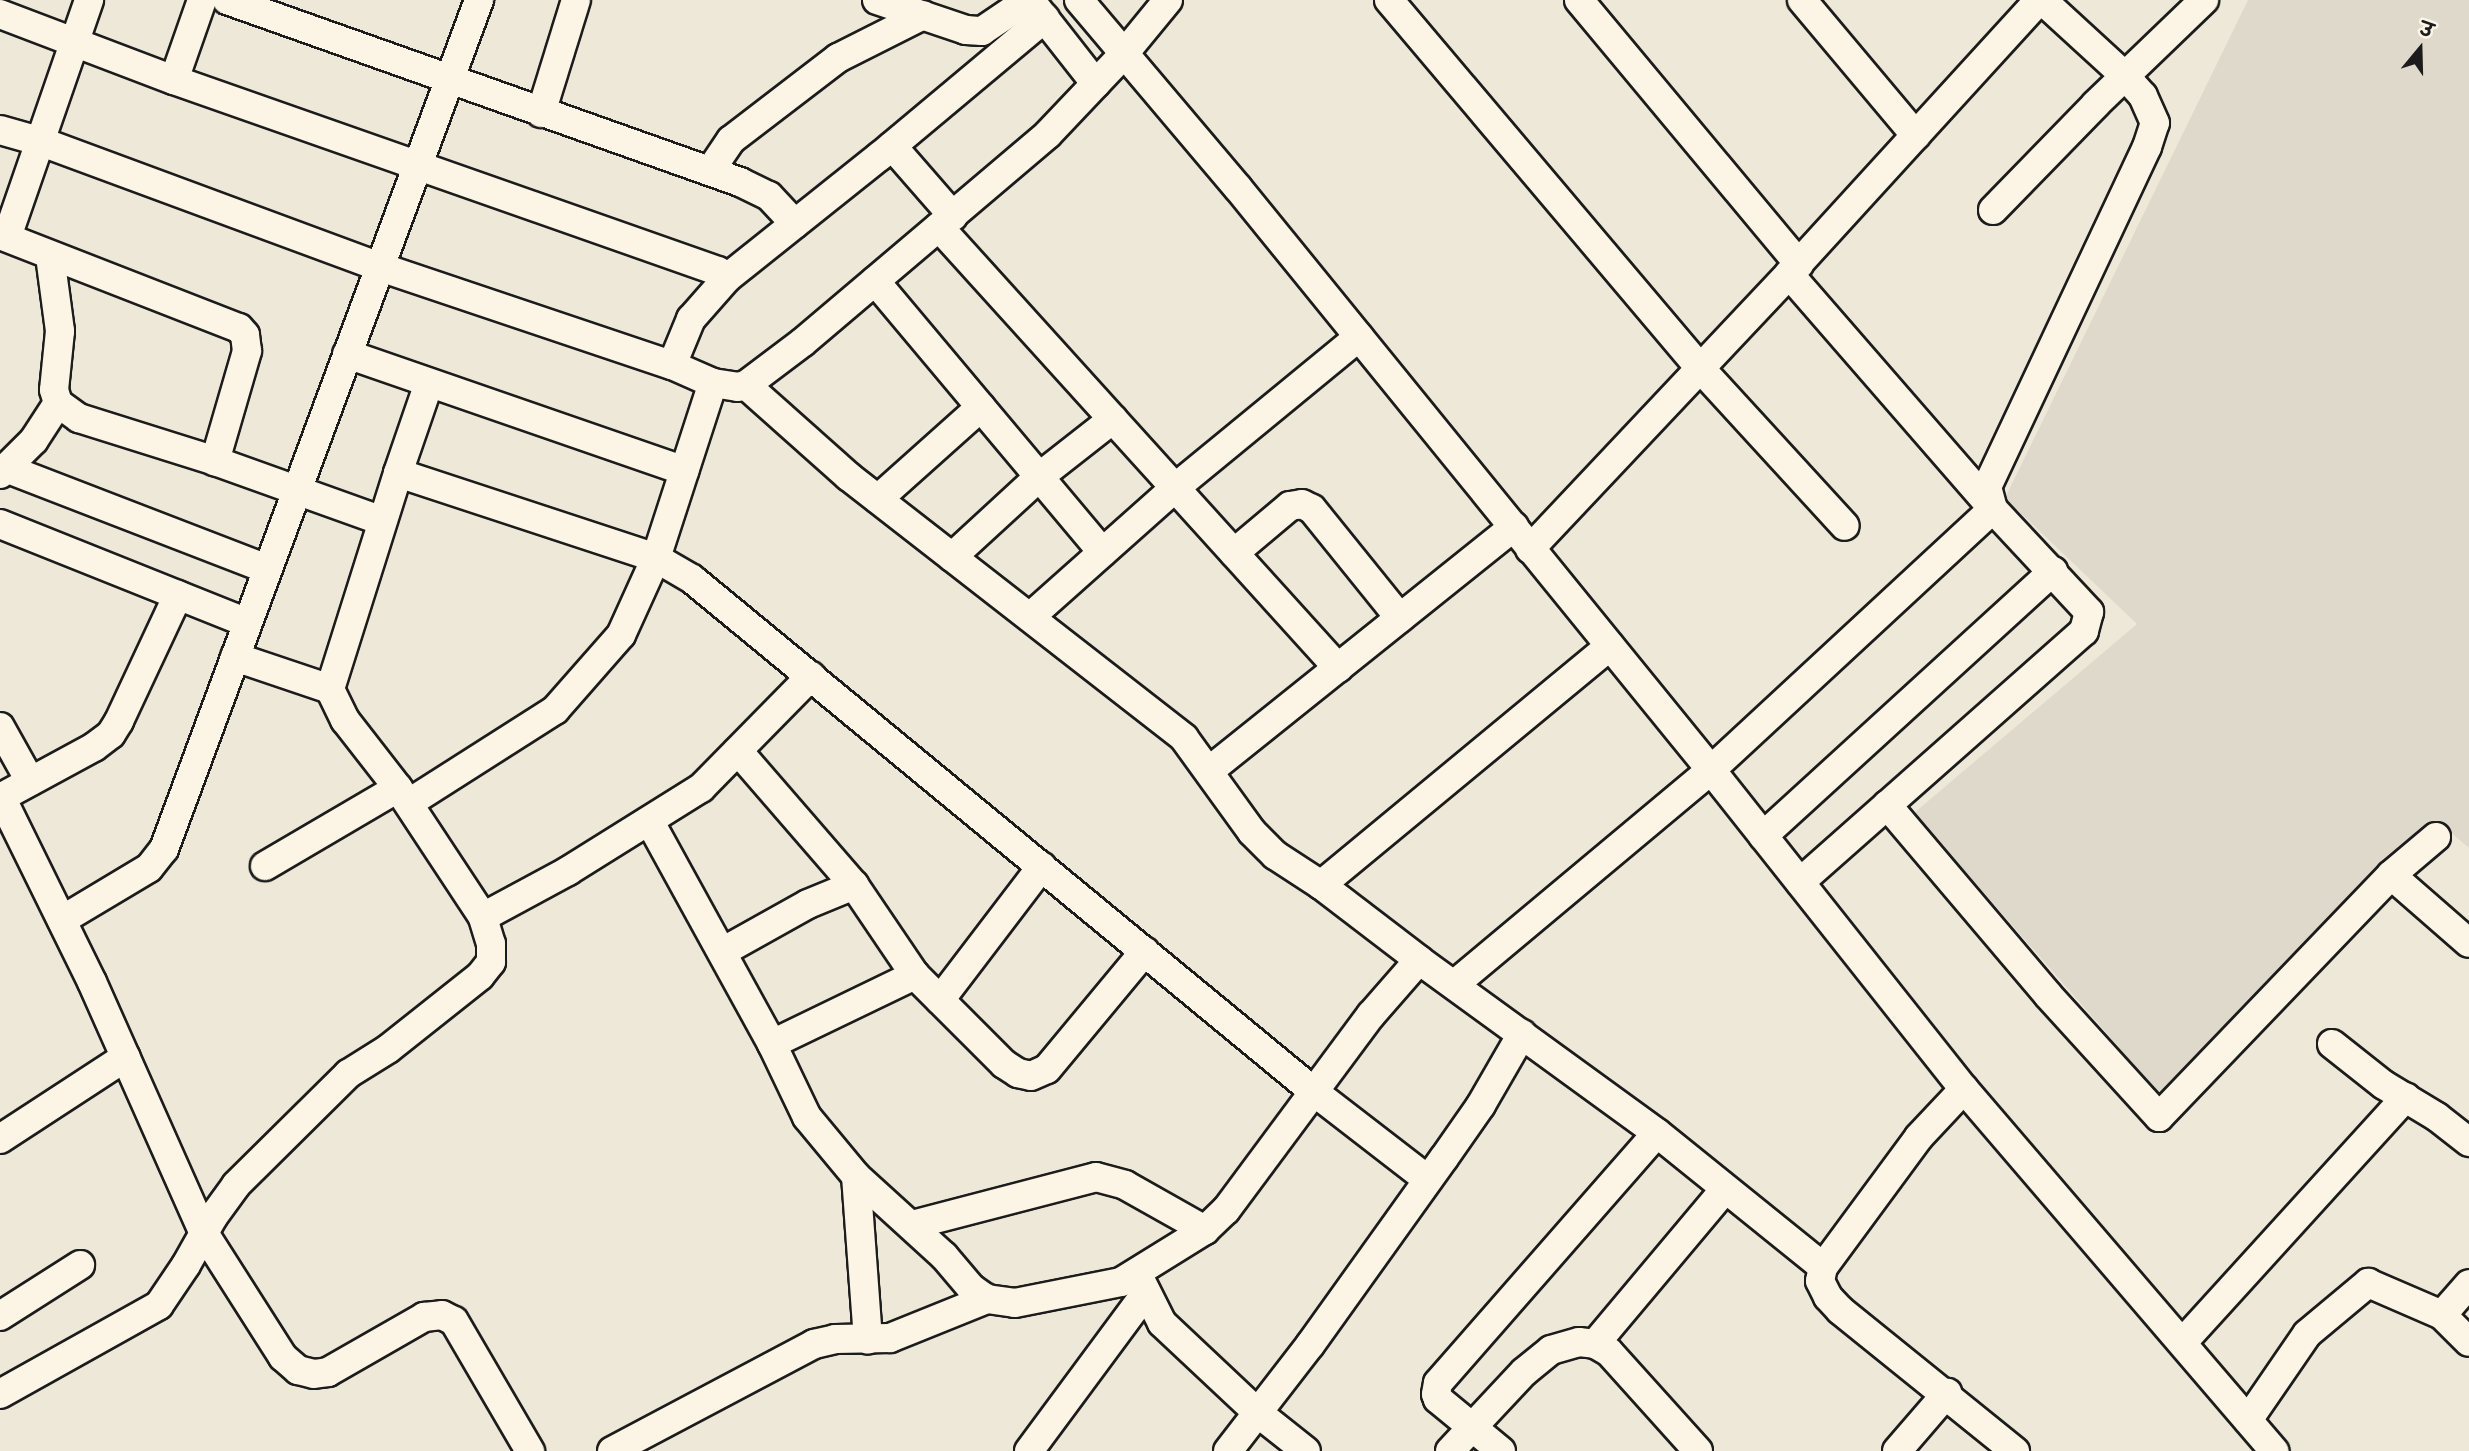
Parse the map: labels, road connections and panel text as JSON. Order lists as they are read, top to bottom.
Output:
{
  "north": "top"
}
